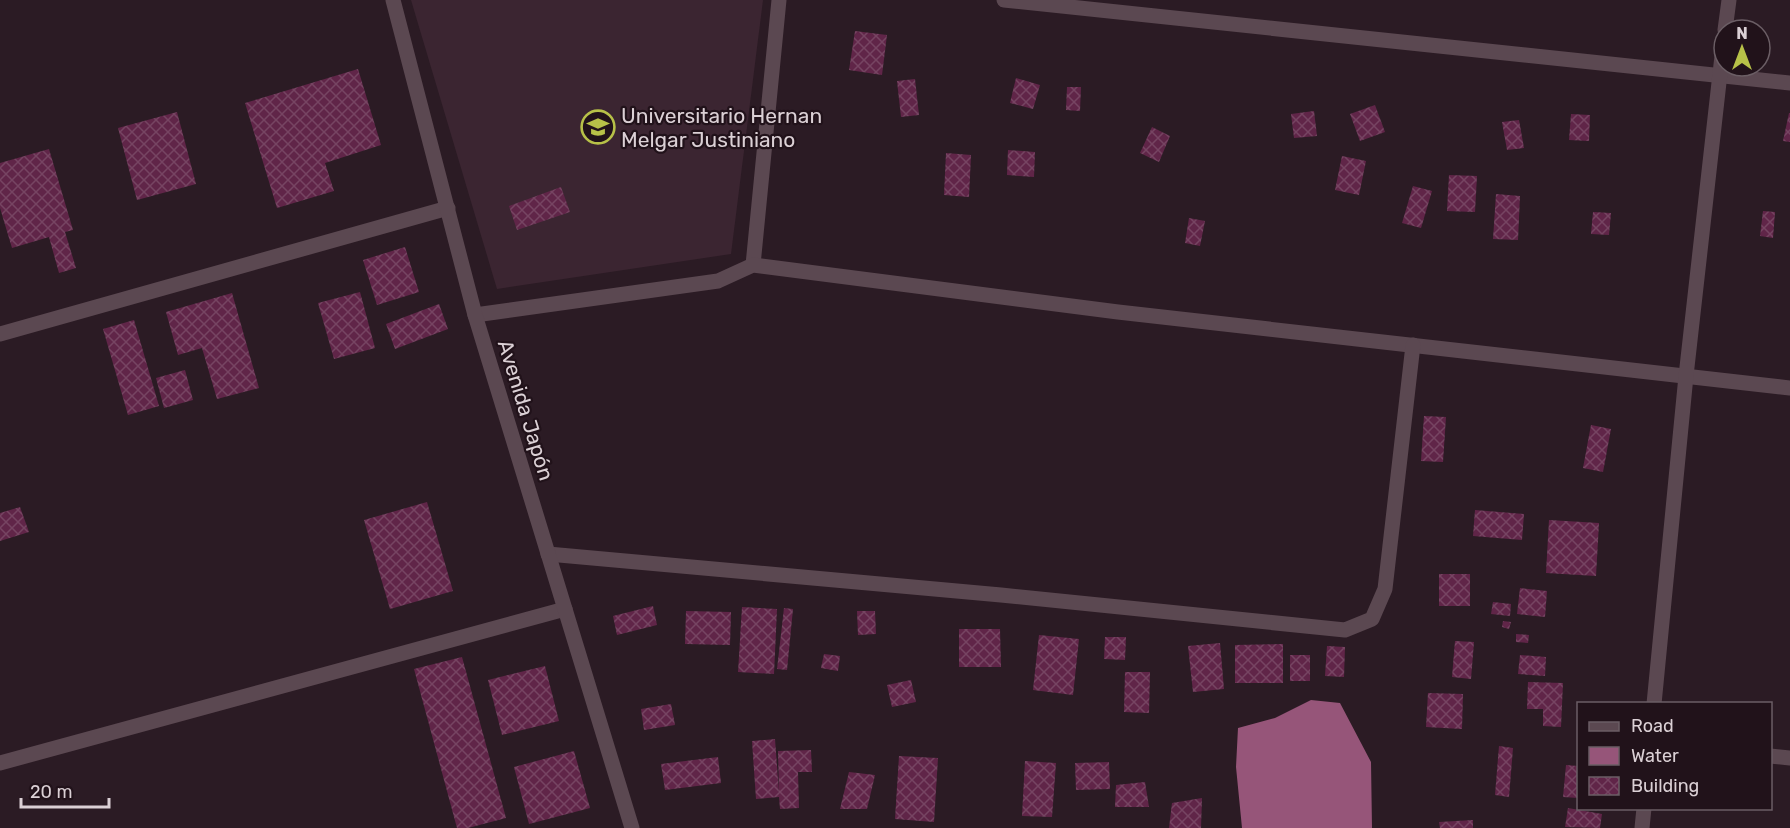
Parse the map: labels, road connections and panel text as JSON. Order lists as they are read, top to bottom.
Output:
{
  "streets": {
    "street": ["Avenida Japón"]
  },
  "places": {
    "school or university": ["Universitario Hernan Melgar Justiniano"]
  },
  "legend": ["Road", "Water", "Building"],
  "scale_bar": "20 m",
  "north": "top"
}
